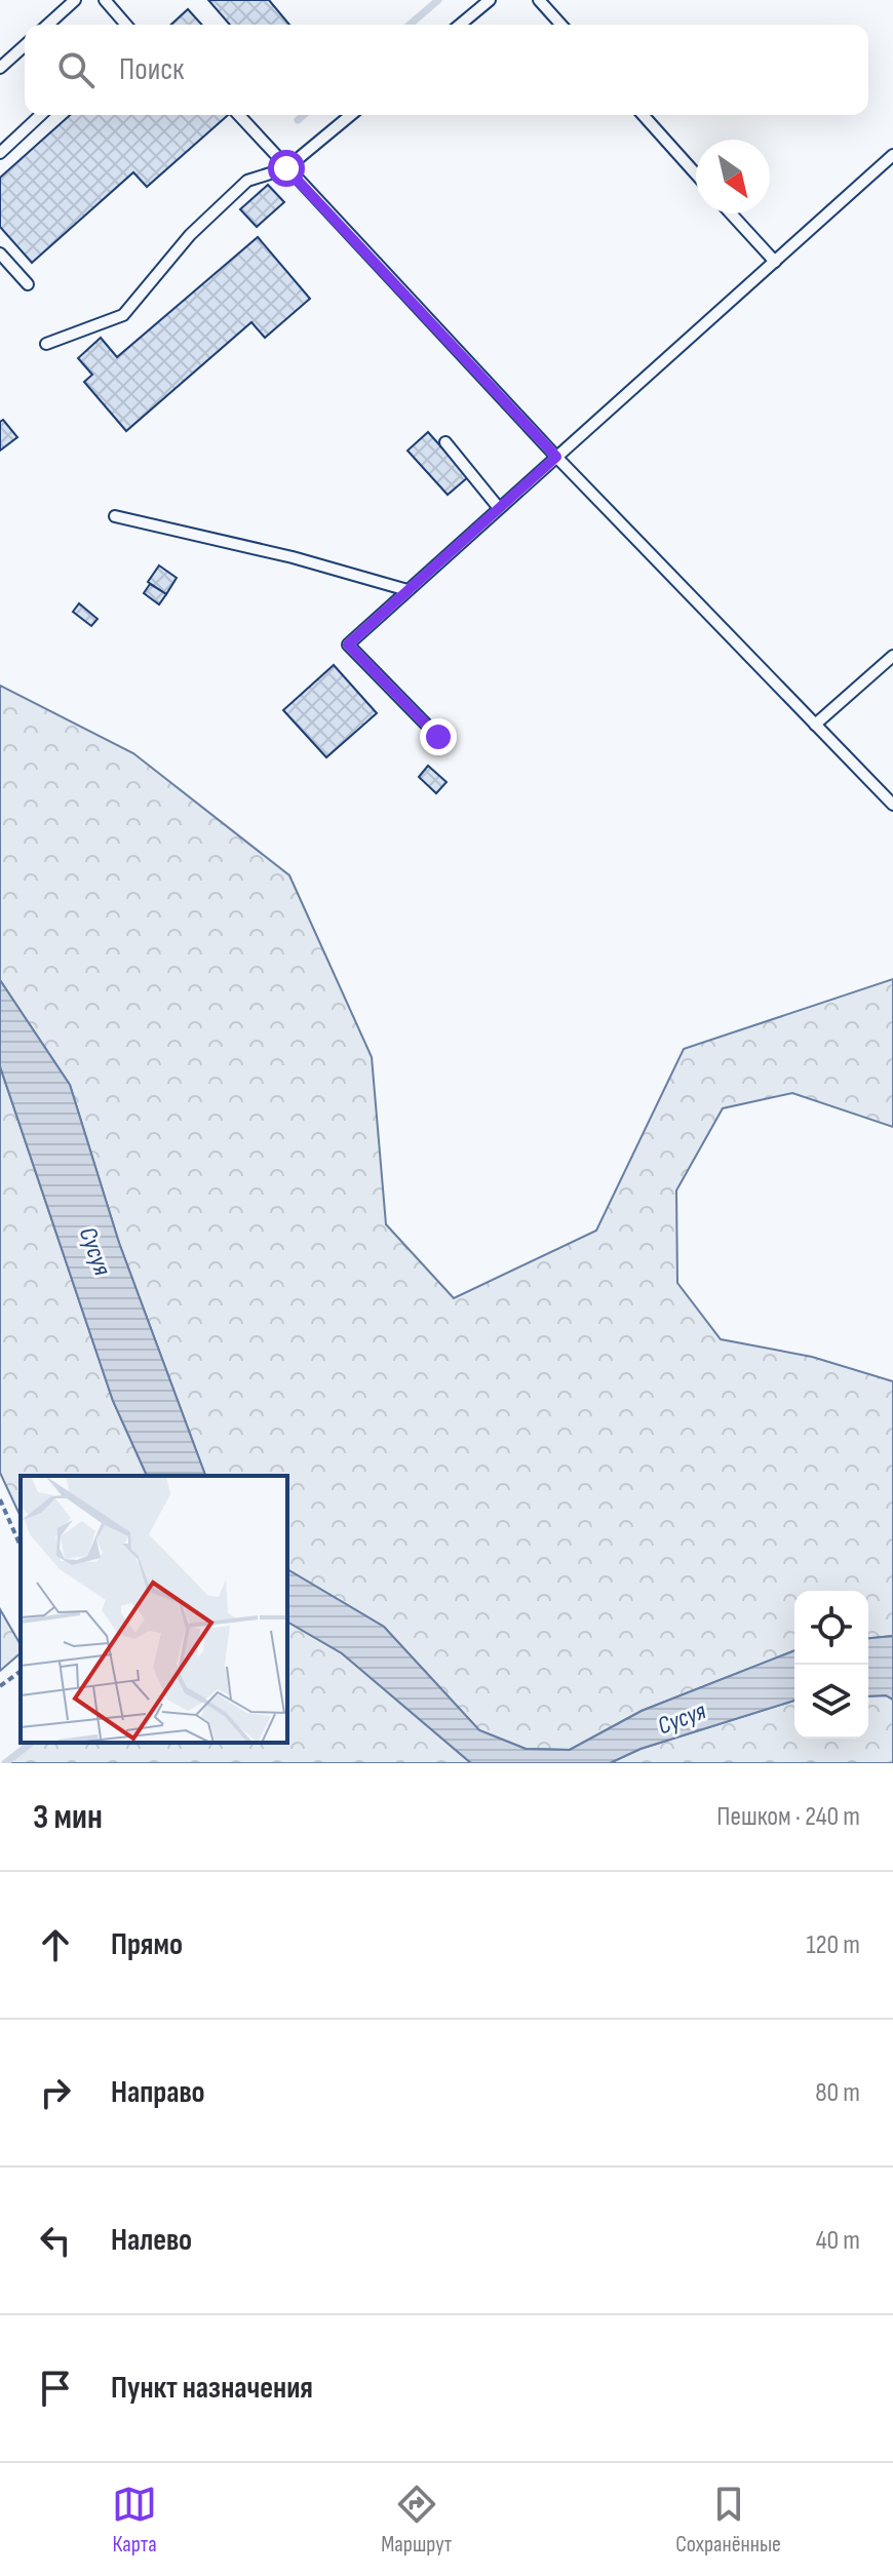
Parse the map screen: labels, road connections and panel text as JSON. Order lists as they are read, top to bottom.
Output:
{
  "water": ["Сусуя"],
  "north": "bottom right",
  "page": {
    "search": "Поиск",
    "heading": ["3 мин", "Пешком · 240 m"],
    "list": [
      ["Прямо", "120 m"],
      ["Направо", "80 m"],
      ["Налево", "40 m"],
      "Пункт назначения"
    ],
    "nav": ["Карта", "Маршрут", "Сохранённые"]
  }
}
